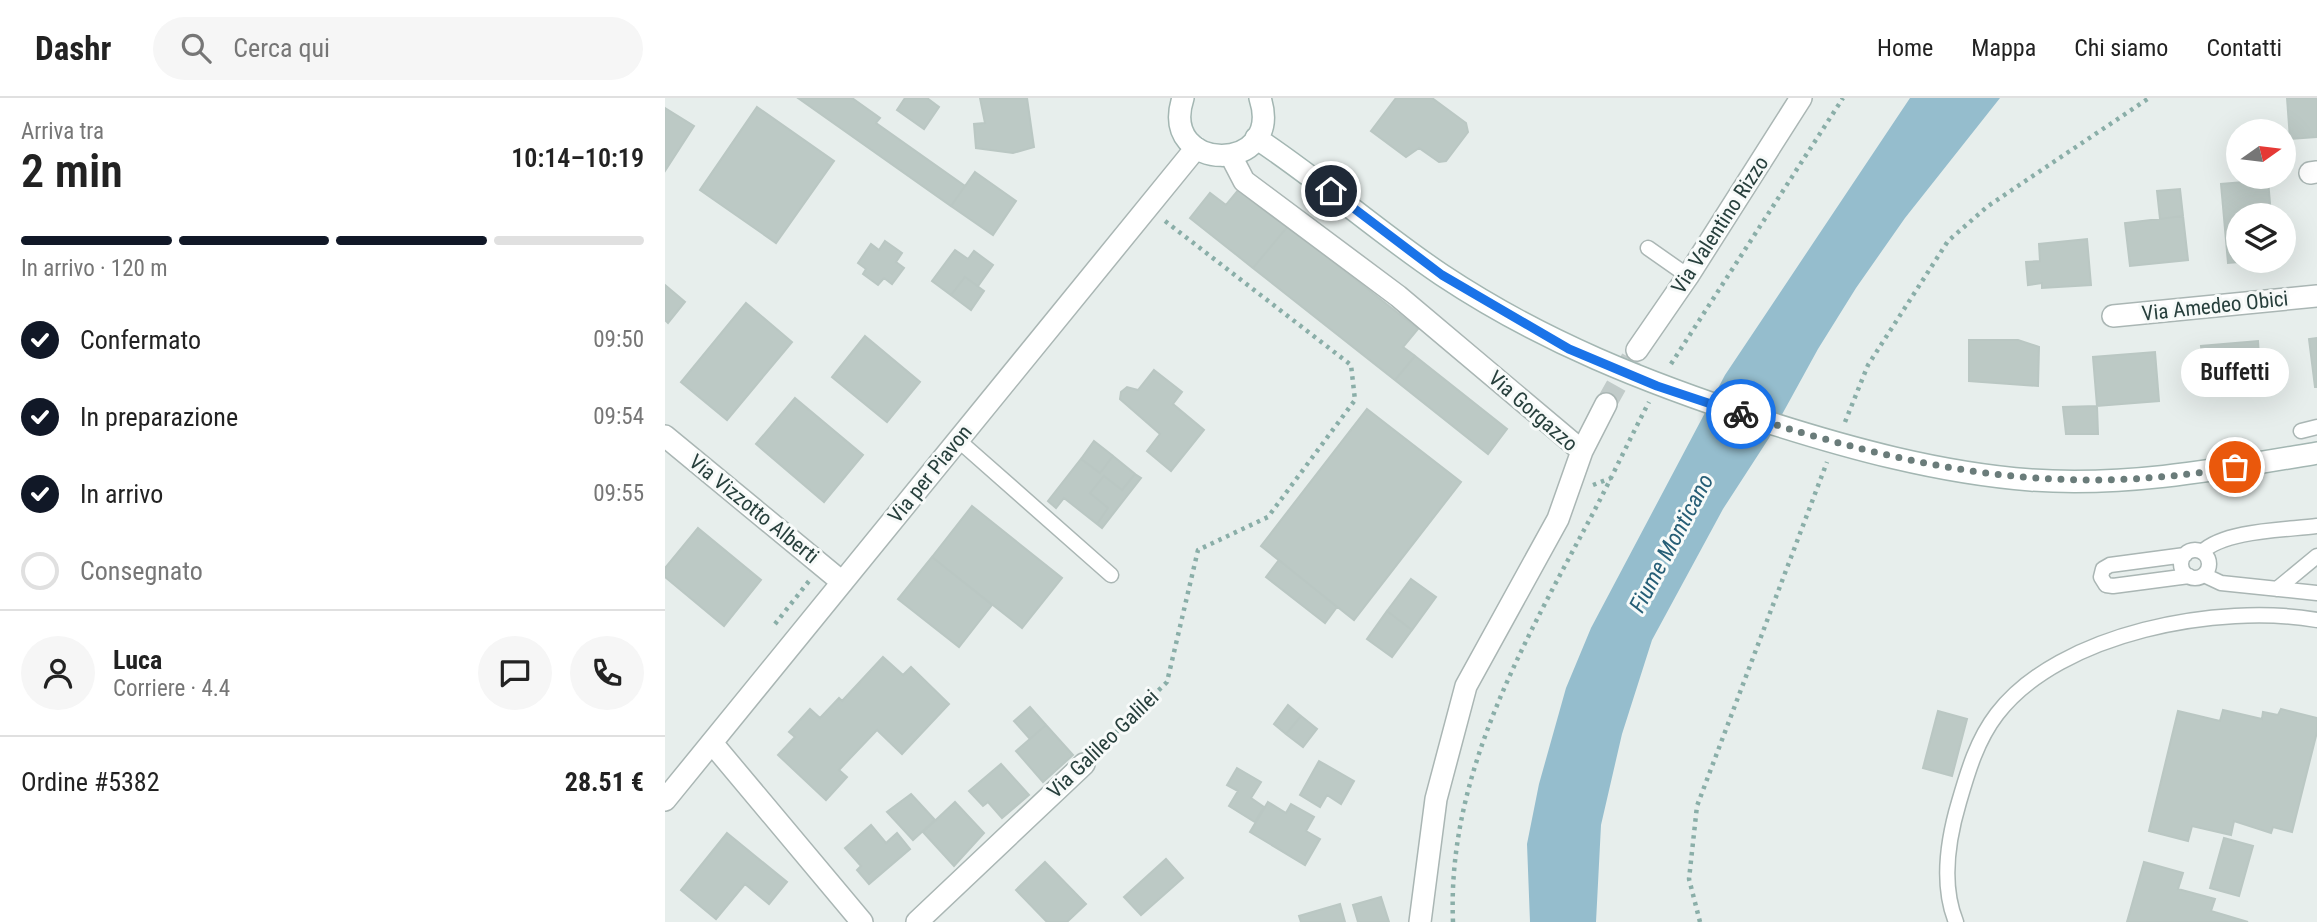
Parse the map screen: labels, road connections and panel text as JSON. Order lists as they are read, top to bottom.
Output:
{
  "streets": {
    "street": [
      "Via Valentino Rizzo",
      "Via Amedeo Obici",
      "Via Gorgazzo",
      "Via per Piavon",
      "Via Vizzotto Alberti",
      "Via Galileo Galilei"
    ]
  },
  "crossings": [
    ["Via per Piavon", "Via Vizzotto Alberti"]
  ],
  "water": ["Fiume Monticano"],
  "places": ["Buffetti"],
  "north": "right",
  "page": {
    "header": "Dashr",
    "search": "Cerca qui",
    "nav": [
      "Home",
      "Mappa",
      "Chi siamo",
      "Contatti"
    ],
    "heading": ["2 min", "Arriva tra", "10:14–10:19"],
    "panel": [
      "Luca",
      "Corriere · 4.4",
      "Ordine #5382",
      "28.51 €"
    ],
    "bar": "In arrivo · 120 m",
    "list": [
      ["Confermato", "09:50"],
      ["In preparazione", "09:54"],
      ["In arrivo", "09:55"],
      "Consegnato"
    ],
    "bubble": "Buffetti"
  }
}
